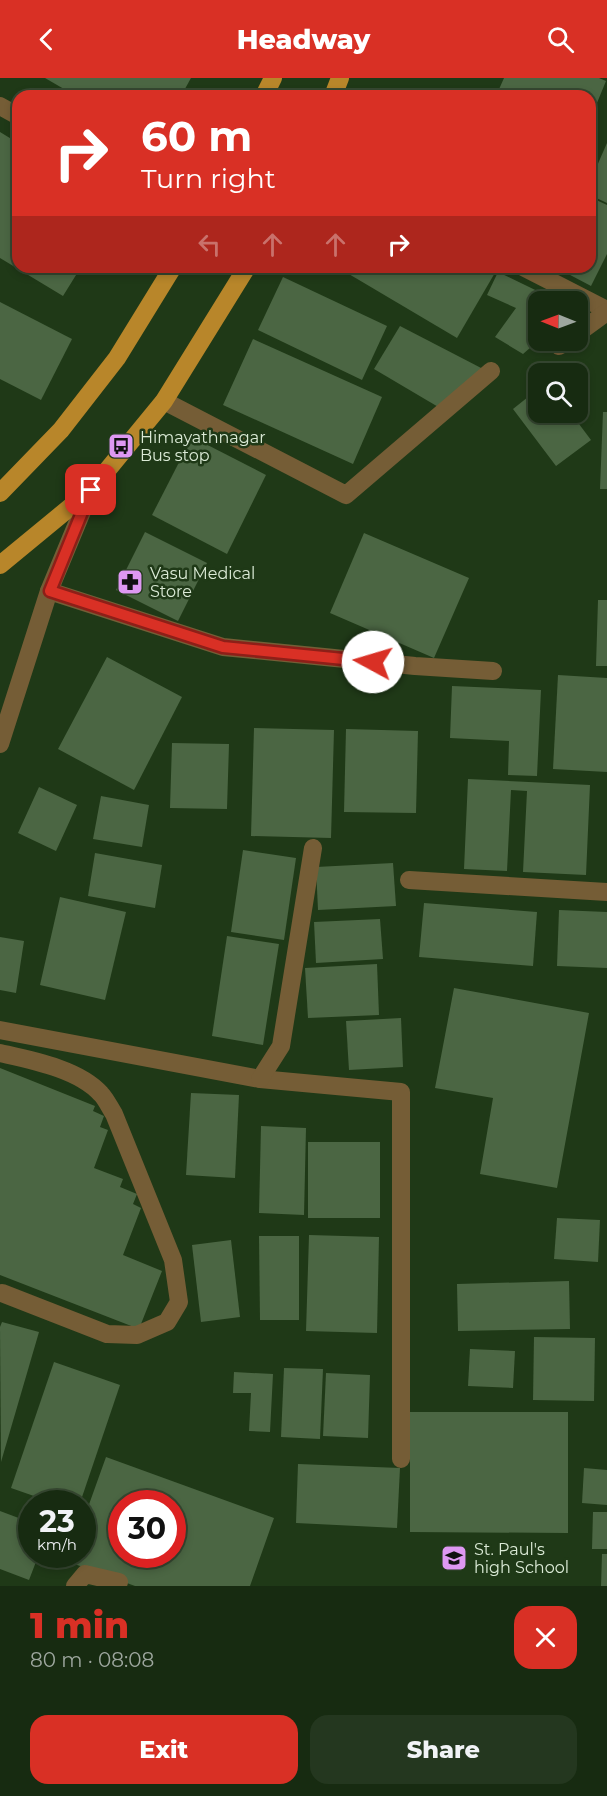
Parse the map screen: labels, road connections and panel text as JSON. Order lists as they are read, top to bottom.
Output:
{
  "places": {
    "bus stop": ["Himayathnagar Bus stop"],
    "pharmacy": ["Vasu Medical Store"],
    "school or university": ["St. Paul's high School"]
  },
  "north": "left",
  "page": {
    "header": "Headway",
    "turn": ["60 m", "Turn right"],
    "speed": "23 km/h",
    "limit": "30",
    "heading": ["1 min", "80 m · 08:08"],
    "buttons": ["Exit", "Share"]
  }
}
